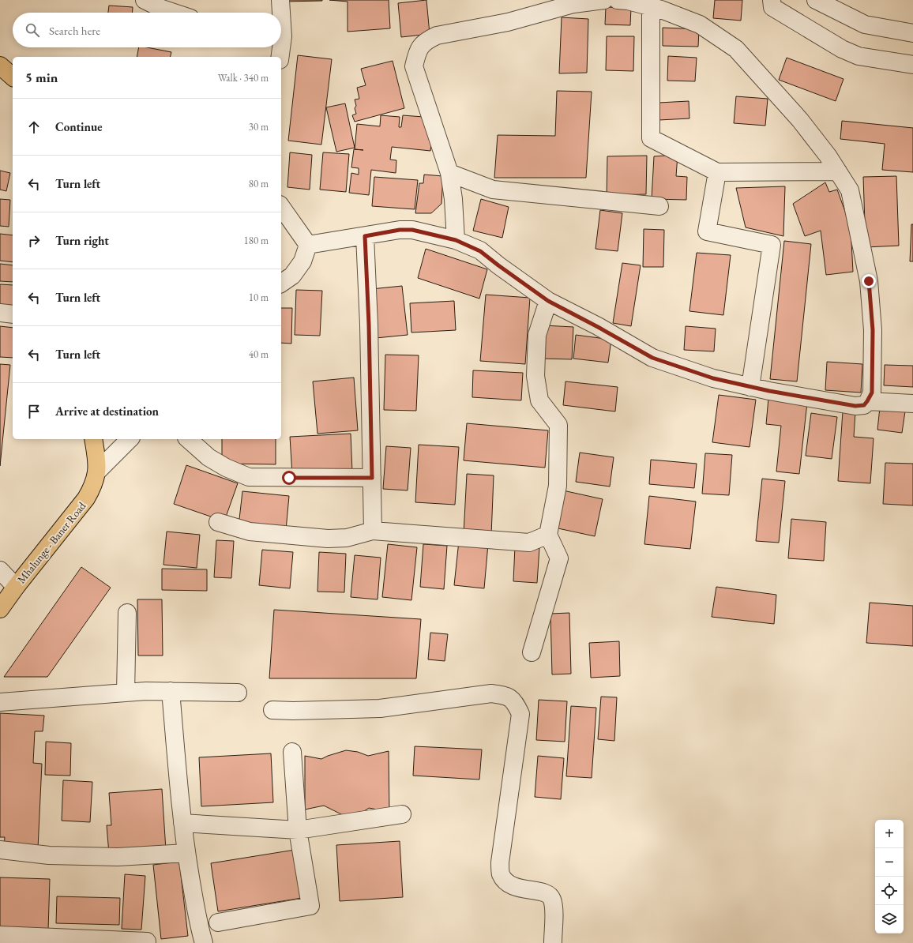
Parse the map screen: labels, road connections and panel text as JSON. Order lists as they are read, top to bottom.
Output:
{
  "streets": {
    "main road": ["Mhalunge - Baner Road"]
  },
  "page": {
    "search": "Search here",
    "heading": ["5 min", "Walk · 340 m"],
    "list": [
      ["Continue", "30 m"],
      ["Turn left", "80 m"],
      ["Turn right", "180 m"],
      ["Turn left", "10 m"],
      ["Turn left", "40 m"],
      "Arrive at destination"
    ],
    "map_buttons": ["+", "−"]
  }
}
